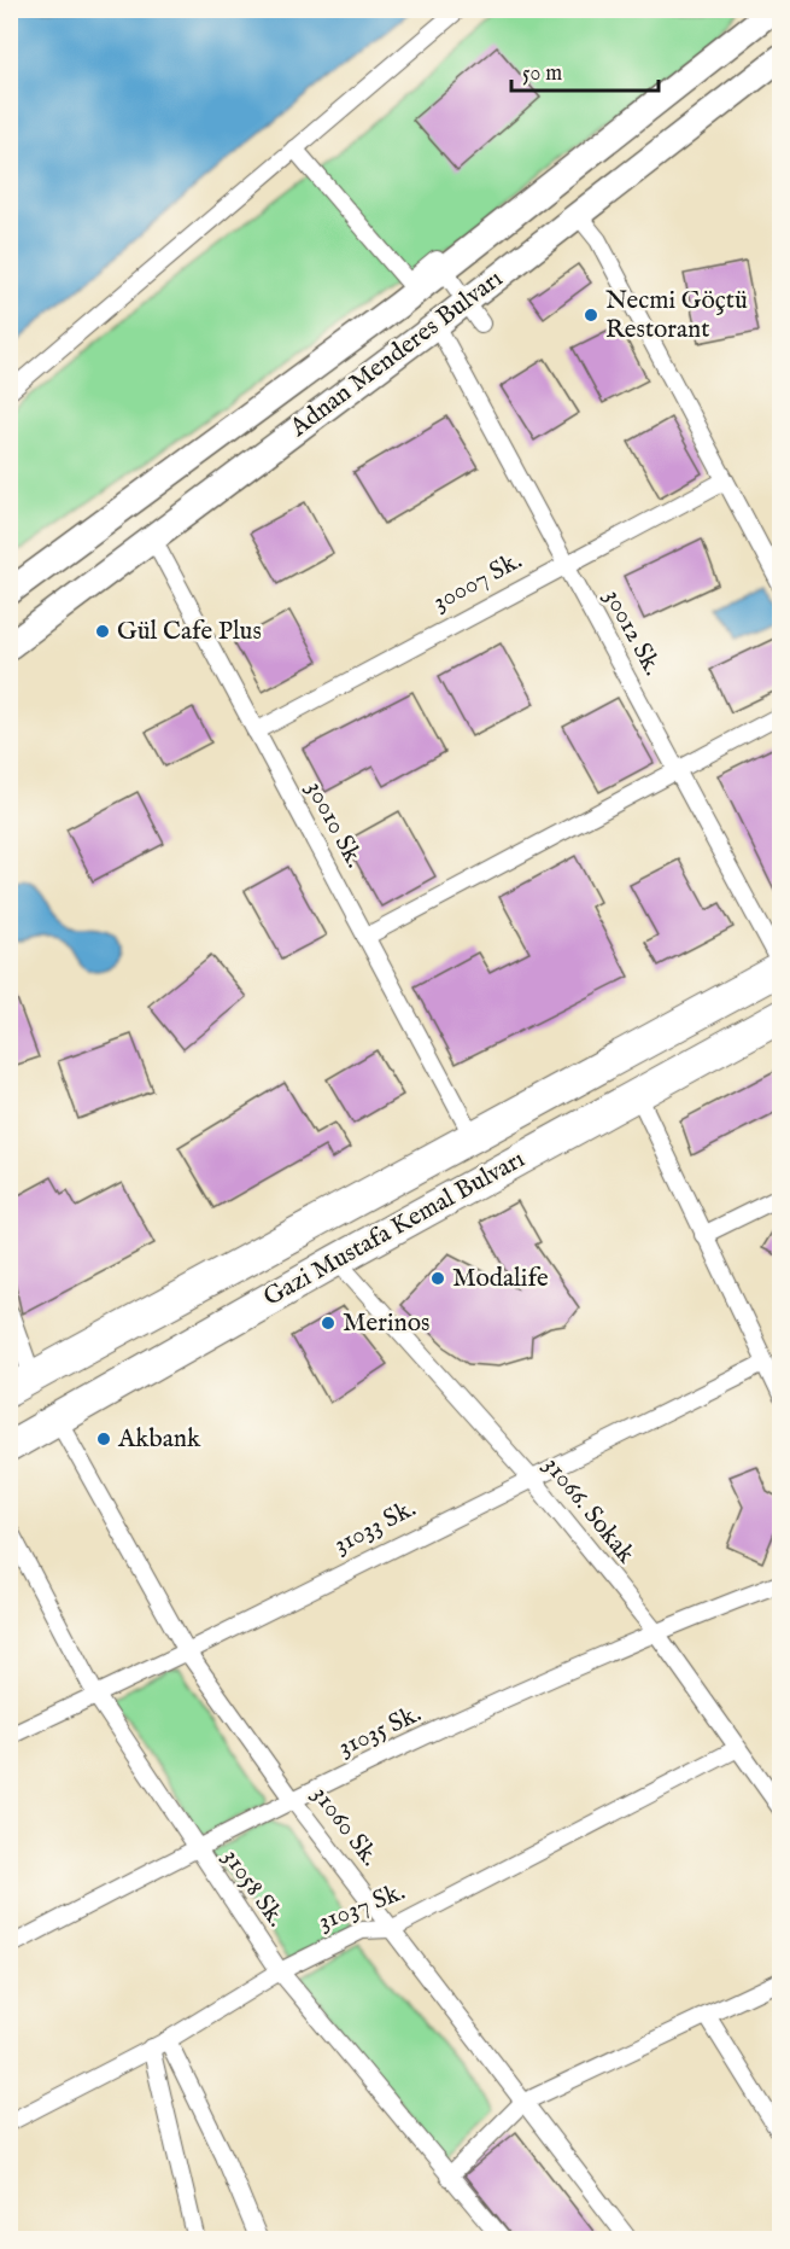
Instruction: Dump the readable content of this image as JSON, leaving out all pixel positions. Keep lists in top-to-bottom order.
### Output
{
  "streets": {
    "highway": ["Gazi Mustafa Kemal Bulvarı"],
    "main road": ["Adnan Menderes Bulvarı"],
    "street": [
      "30007 Sk.",
      "30012 Sk.",
      "30010 Sk.",
      "31066. Sokak",
      "31033 Sk.",
      "31035 Sk.",
      "31060 Sk.",
      "31058 Sk.",
      "31037 Sk."
    ]
  },
  "crossings": [
    ["Adnan Menderes Bulvarı", "30012 Sk."],
    ["Adnan Menderes Bulvarı", "30010 Sk."],
    ["30007 Sk.", "30012 Sk."],
    ["30007 Sk.", "30010 Sk."],
    ["30012 Sk.", "Gazi Mustafa Kemal Bulvarı"],
    ["30010 Sk.", "Gazi Mustafa Kemal Bulvarı"],
    ["Gazi Mustafa Kemal Bulvarı", "31066. Sokak"],
    ["Gazi Mustafa Kemal Bulvarı", "31060 Sk."],
    ["31066. Sokak", "31033 Sk."],
    ["31066. Sokak", "31035 Sk."],
    ["31066. Sokak", "31037 Sk."],
    ["31033 Sk.", "31060 Sk."],
    ["31033 Sk.", "31058 Sk."],
    ["31035 Sk.", "31060 Sk."],
    ["31035 Sk.", "31058 Sk."],
    ["31060 Sk.", "31037 Sk."],
    ["31058 Sk.", "31037 Sk."]
  ],
  "places": [
    "Necmi Göçtü Restorant",
    "Gül Cafe Plus",
    "Modalife",
    "Merinos",
    "Akbank"
  ],
  "scale_bar": "50 m"
}
